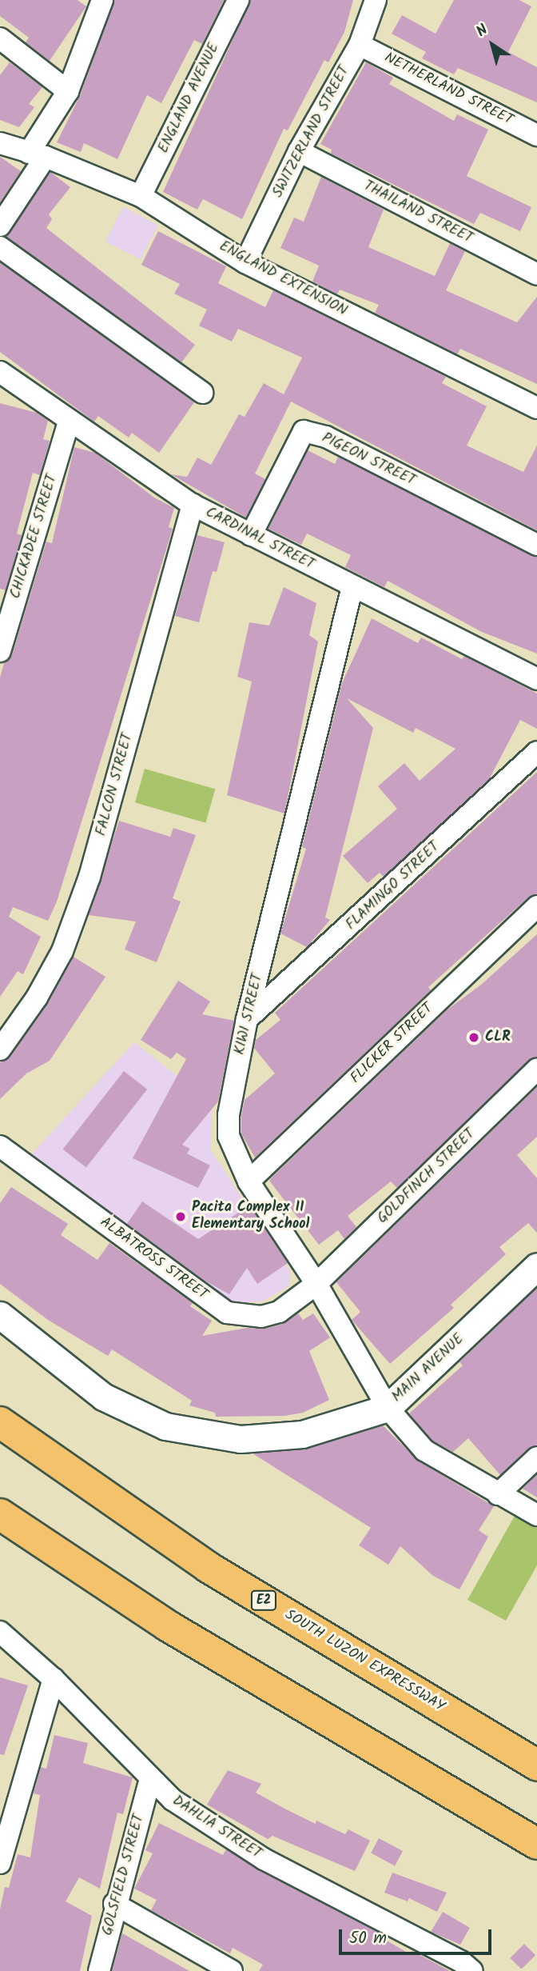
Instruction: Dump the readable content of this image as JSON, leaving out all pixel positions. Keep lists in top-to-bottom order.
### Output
{
  "streets": {
    "highway": ["E2", "SOUTH LUZON EXPRESSWAY"],
    "street": [
      "NETHERLAND STREET",
      "ENGLAND AVENUE",
      "SWITZERLAND STREET",
      "THAILAND STREET",
      "ENGLAND EXTENSION",
      "PIGEON STREET",
      "CHICKADEE STREET",
      "CARDINAL STREET",
      "FALCON STREET",
      "FLAMINGO STREET",
      "KIWI STREET",
      "FLICKER STREET",
      "GOLDFINCH STREET",
      "ALBATROSS STREET",
      "MAIN AVENUE",
      "DAHLIA STREET",
      "GOLSFIELD STREET"
    ]
  },
  "crossings": [
    ["NETHERLAND STREET", "SWITZERLAND STREET"],
    ["ENGLAND AVENUE", "ENGLAND EXTENSION"],
    ["SWITZERLAND STREET", "THAILAND STREET"],
    ["SWITZERLAND STREET", "ENGLAND EXTENSION"],
    ["PIGEON STREET", "CARDINAL STREET"],
    ["CHICKADEE STREET", "CARDINAL STREET"],
    ["CARDINAL STREET", "FALCON STREET"],
    ["CARDINAL STREET", "KIWI STREET"],
    ["FLAMINGO STREET", "KIWI STREET"],
    ["KIWI STREET", "FLICKER STREET"],
    ["KIWI STREET", "GOLDFINCH STREET"],
    ["KIWI STREET", "ALBATROSS STREET"],
    ["KIWI STREET", "MAIN AVENUE"],
    ["GOLDFINCH STREET", "ALBATROSS STREET"],
    ["DAHLIA STREET", "GOLSFIELD STREET"]
  ],
  "places": ["CLR", "Pacita Complex II Elementary School"],
  "scale_bar": "50 m",
  "north": "top left"
}
